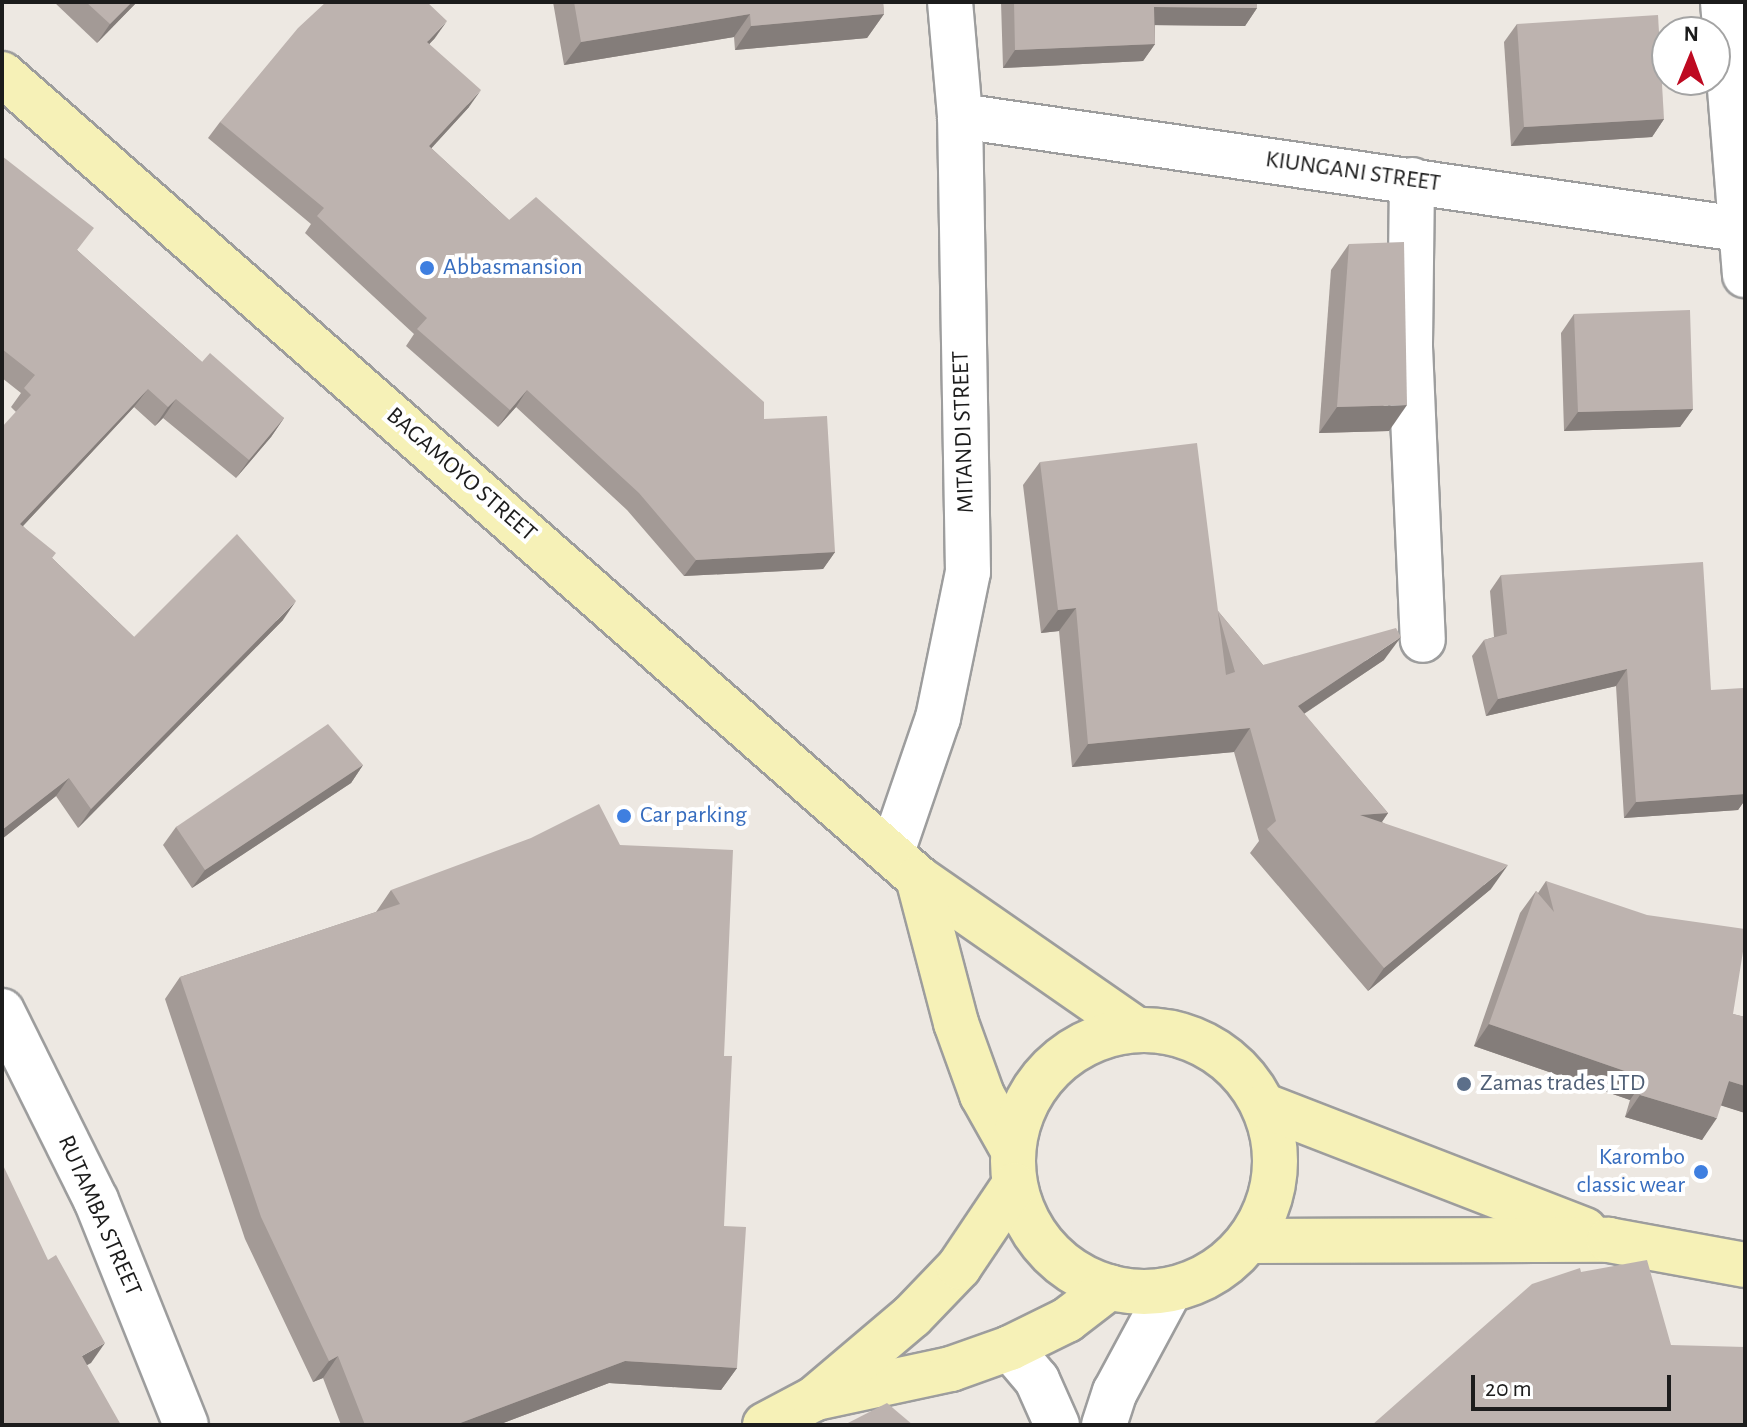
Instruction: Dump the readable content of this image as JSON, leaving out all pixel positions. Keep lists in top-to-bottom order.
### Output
{
  "streets": {
    "main road": ["BAGAMOYO STREET"],
    "street": ["KIUNGANI STREET", "MITANDI STREET", "RUTAMBA STREET"]
  },
  "crossings": [
    ["KIUNGANI STREET", "MITANDI STREET"],
    ["MITANDI STREET", "BAGAMOYO STREET"]
  ],
  "places": [
    "Abbasmansion",
    "Car parking",
    "Zamas trades LTD",
    "Karombo classic wear"
  ],
  "scale_bar": "20 m",
  "north": "top"
}
